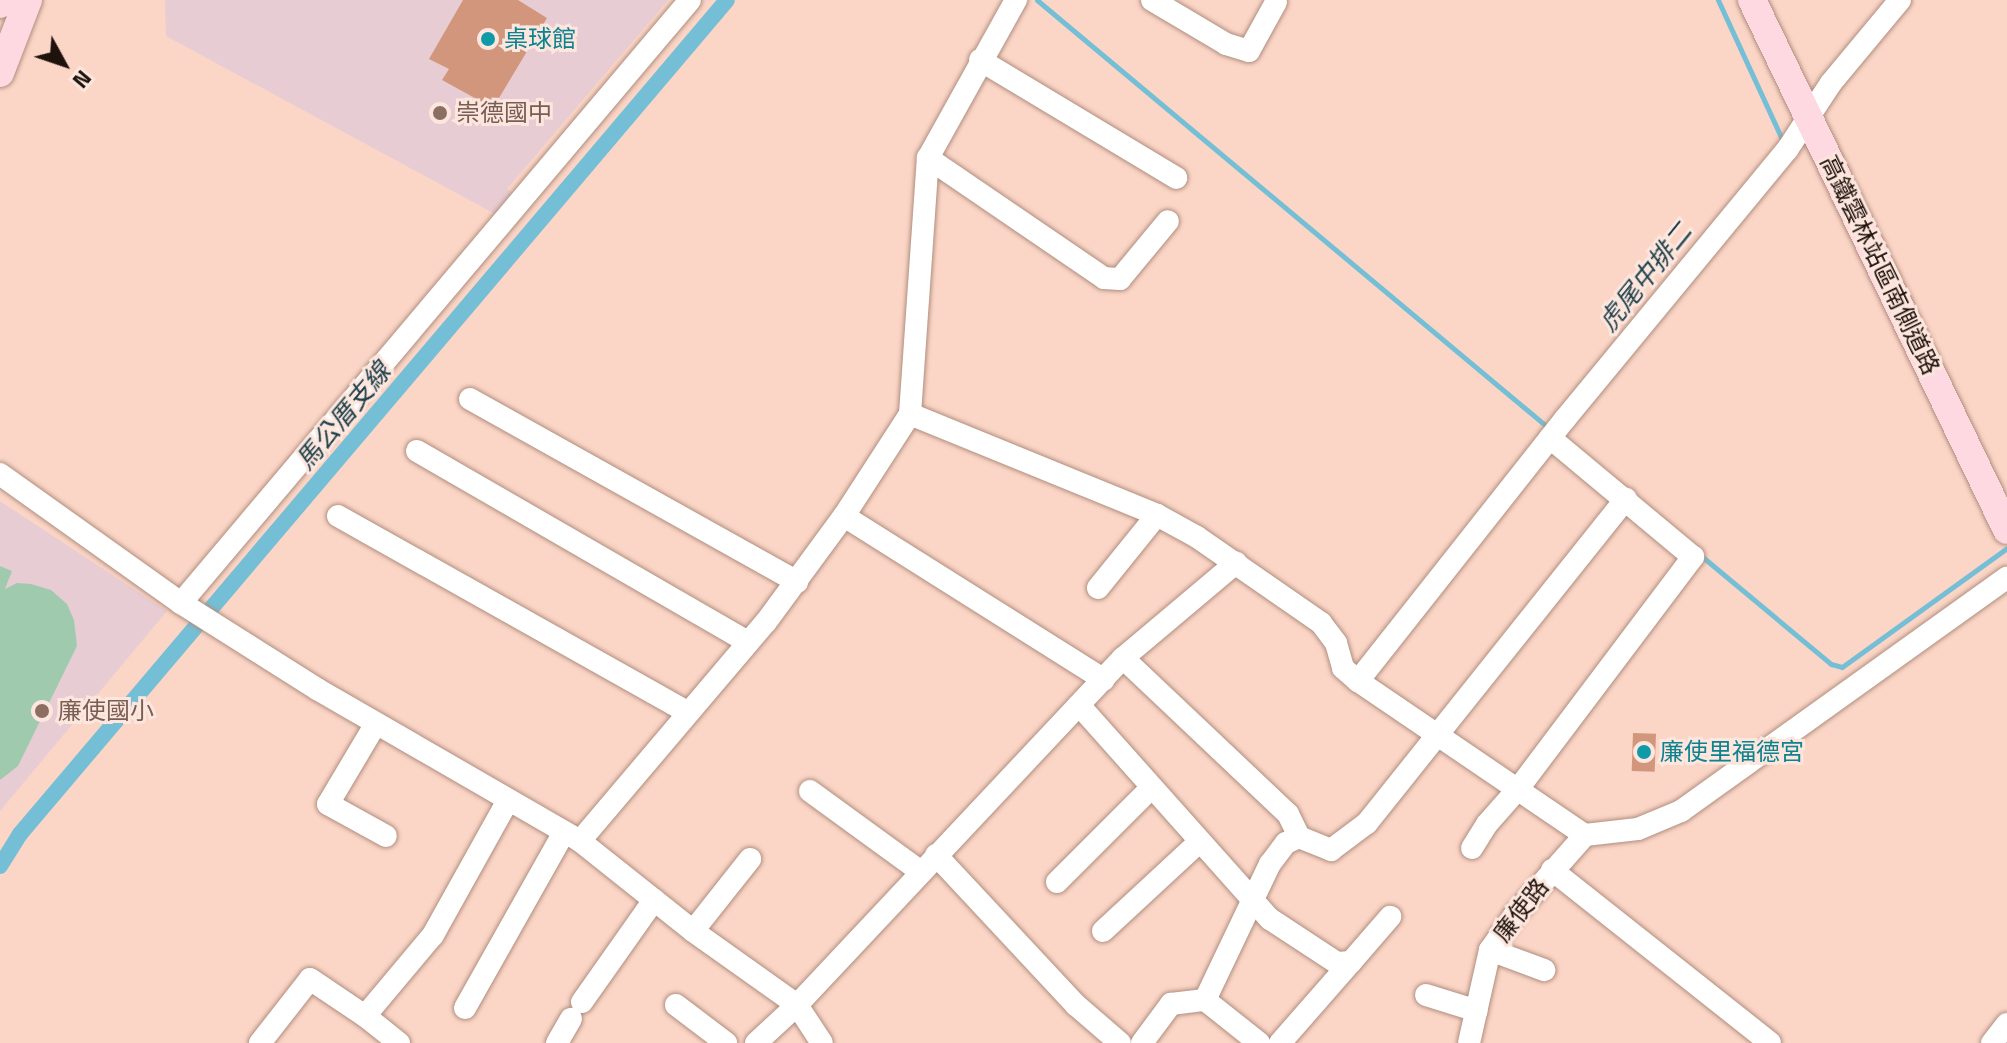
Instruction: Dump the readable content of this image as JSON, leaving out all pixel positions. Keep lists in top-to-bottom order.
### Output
{
  "streets": {
    "main road": ["高鐵雲林站區南側道路"],
    "street": ["廉使路"]
  },
  "water": ["虎尾中排二", "馬公厝支線"],
  "places": [
    "桌球館",
    "崇德國中",
    "廉使國小",
    "廉使里福德宮"
  ],
  "north": "bottom right"
}
